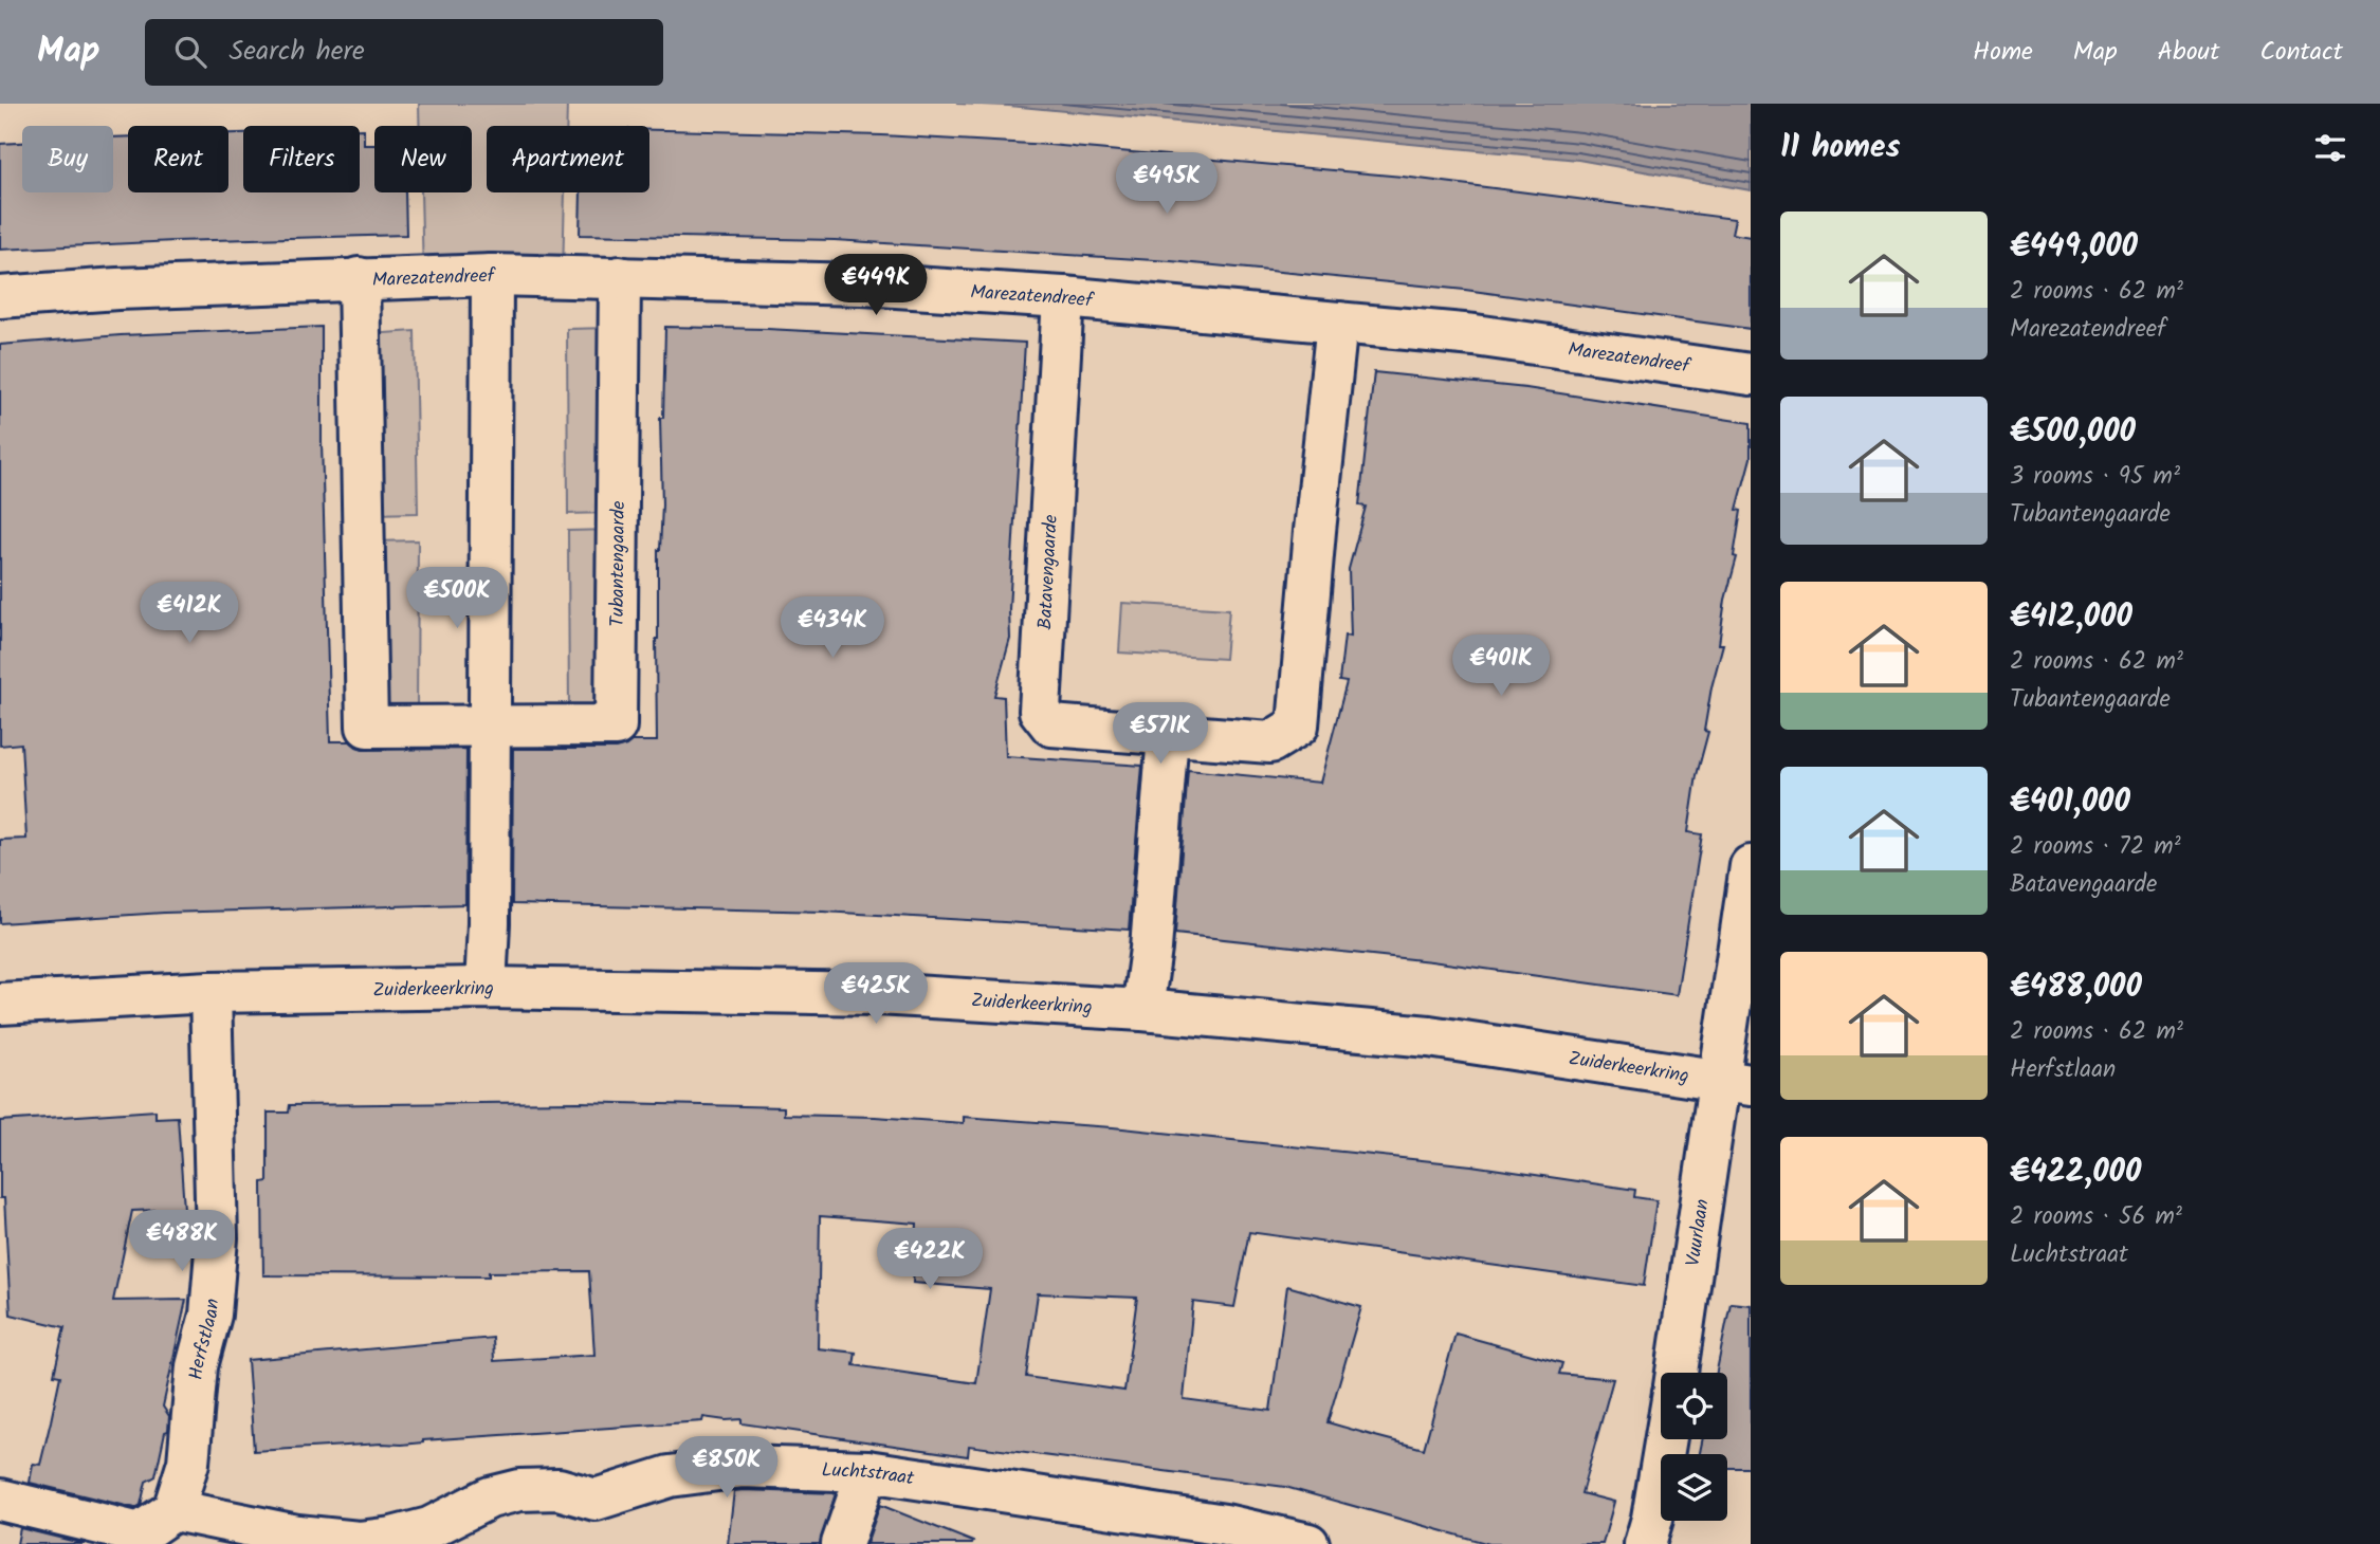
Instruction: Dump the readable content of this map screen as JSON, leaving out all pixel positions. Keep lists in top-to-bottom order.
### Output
{
  "streets": {
    "street": [
      "Marezatendreef",
      "Tubantengaarde",
      "Batavengaarde",
      "Zuiderkeerkring",
      "Vuurlaan",
      "Herfstlaan",
      "Luchtstraat"
    ]
  },
  "crossings": [
    ["Marezatendreef", "Tubantengaarde"],
    ["Marezatendreef", "Batavengaarde"],
    ["Zuiderkeerkring", "Vuurlaan"],
    ["Zuiderkeerkring", "Herfstlaan"],
    ["Herfstlaan", "Luchtstraat"]
  ],
  "page": {
    "header": "Map",
    "search": "Search here",
    "nav": [
      "Home",
      "Map",
      "About",
      "Contact"
    ],
    "heading": "11 homes",
    "chip": [
      "Buy",
      "Rent",
      "Filters",
      "New",
      "Apartment"
    ],
    "price": [
      "€495K",
      "€449K",
      "€500K",
      "€412K",
      "€434K",
      "€401K",
      "€571K",
      "€425K",
      "€488K",
      "€422K",
      "€850K"
    ],
    "list": [
      {
        "name": "€449,000",
        "note": "2 rooms · 62 m² · Marezatendreef"
      },
      {
        "name": "€500,000",
        "note": "3 rooms · 95 m² · Tubantengaarde"
      },
      {
        "name": "€412,000",
        "note": "2 rooms · 62 m² · Tubantengaarde"
      },
      {
        "name": "€401,000",
        "note": "2 rooms · 72 m² · Batavengaarde"
      },
      {
        "name": "€488,000",
        "note": "2 rooms · 62 m² · Herfstlaan"
      },
      {
        "name": "€422,000",
        "note": "2 rooms · 56 m² · Luchtstraat"
      }
    ]
  }
}
